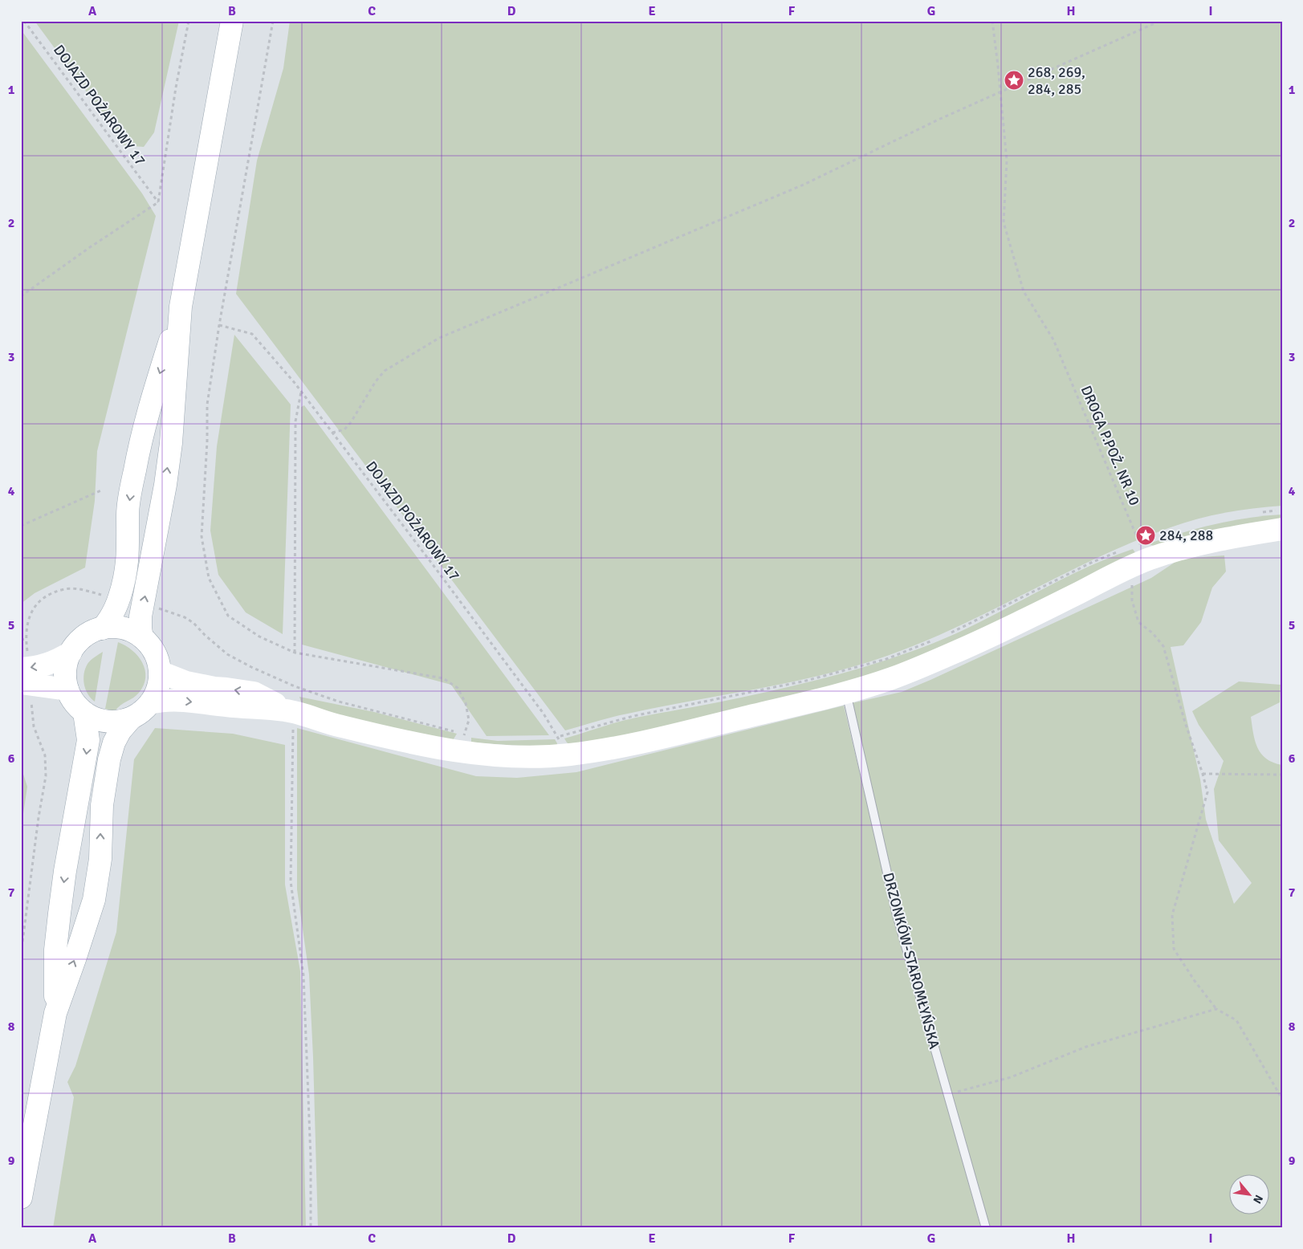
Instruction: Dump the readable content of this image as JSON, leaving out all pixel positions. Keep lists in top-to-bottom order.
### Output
{
  "streets": {
    "lane": ["DRZONKÓW-STAROMŁYŃSKA"],
    "path": ["DOJAZD POŻAROWY 17", "DROGA P.POŻ. NR 10"]
  },
  "places": {
    "place": ["268, 269, 284, 285", "284, 288"]
  },
  "north": "bottom right",
  "grid": {
    "columns": [
      "A",
      "B",
      "C",
      "D",
      "E",
      "F",
      "G",
      "H",
      "I"
    ],
    "rows": [
      "1",
      "2",
      "3",
      "4",
      "5",
      "6",
      "7",
      "8",
      "9"
    ]
  }
}
